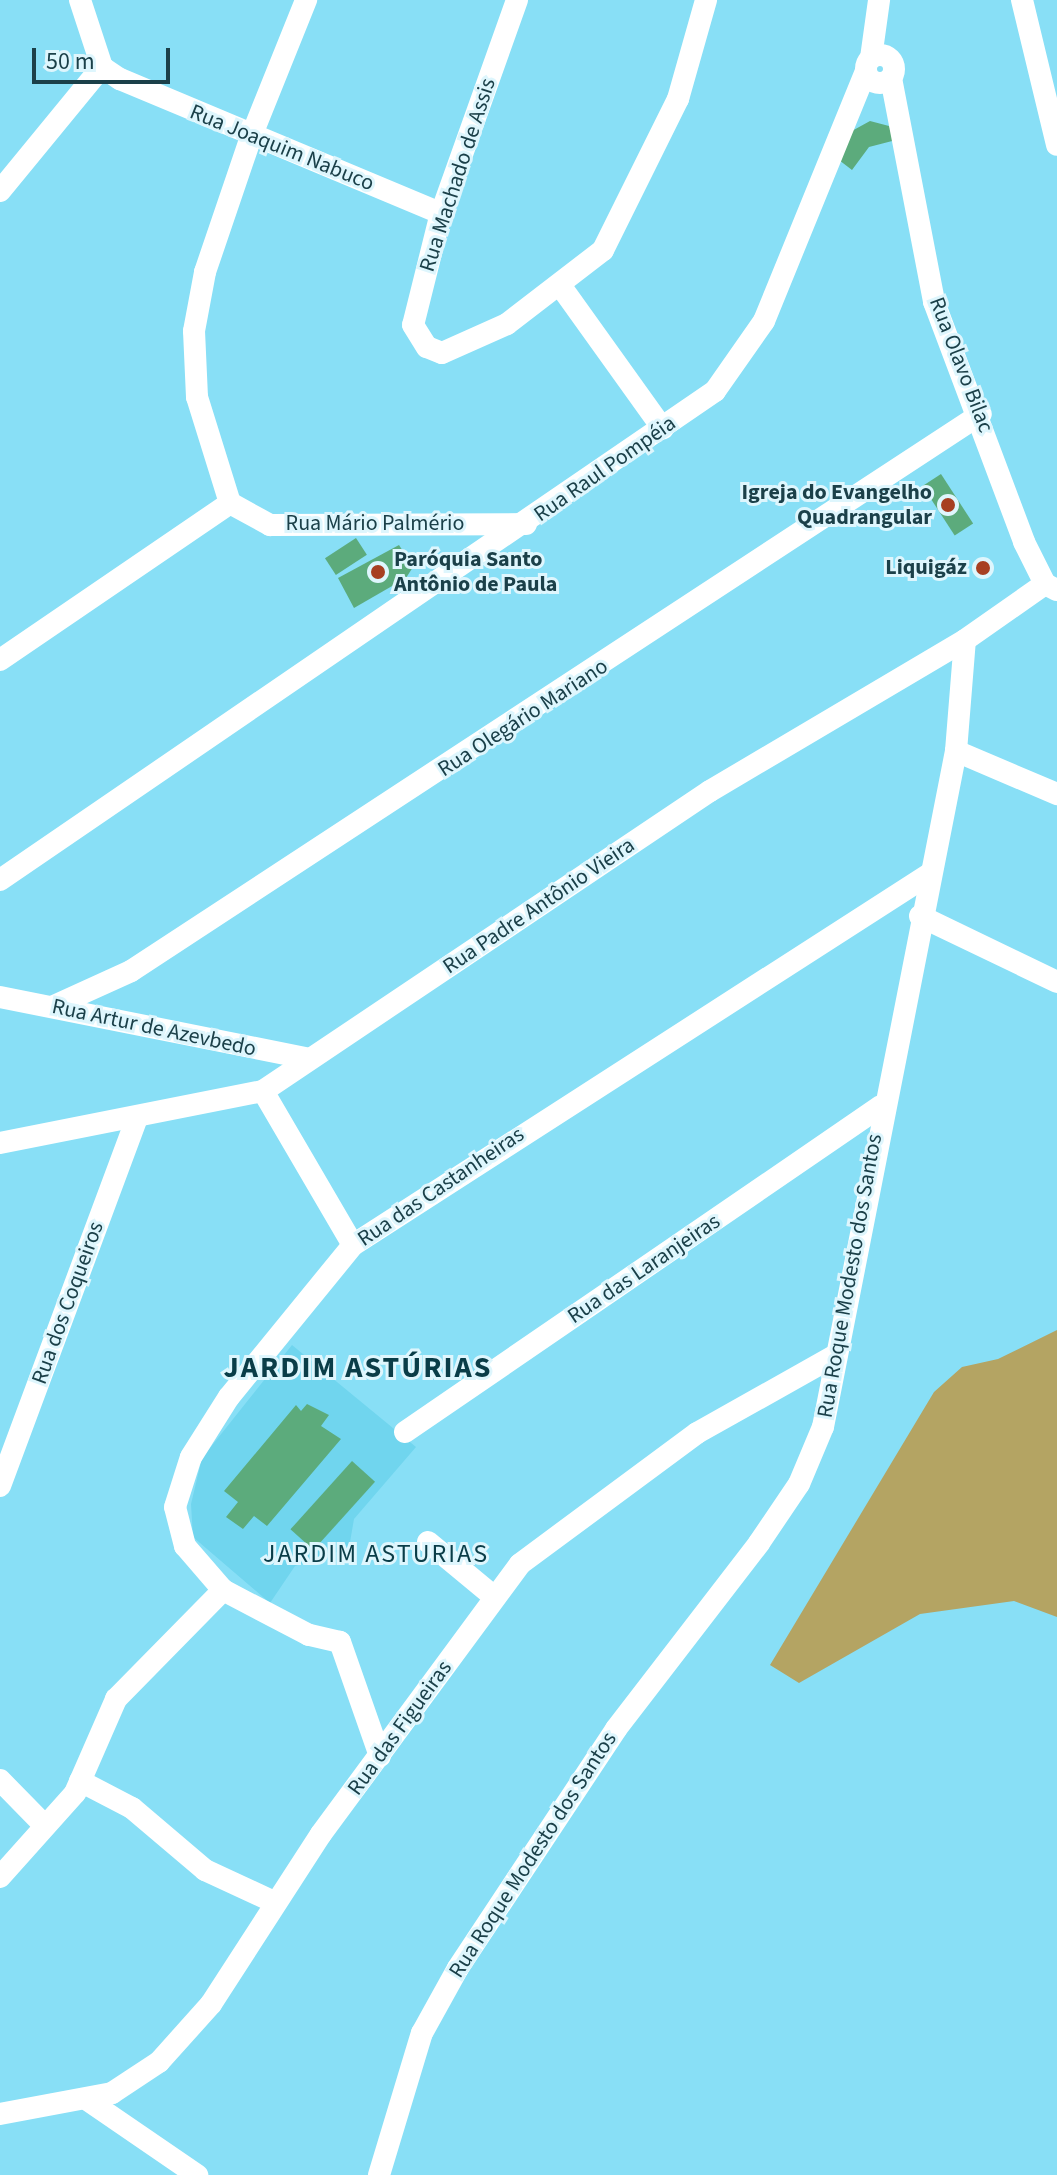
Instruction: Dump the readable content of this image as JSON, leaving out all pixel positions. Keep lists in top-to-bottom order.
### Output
{
  "streets": {
    "street": [
      "Rua Joaquim Nabuco",
      "Rua Machado de Assis",
      "Rua Olavo Bilac",
      "Rua Raul Pompéia",
      "Rua Mário Palmério",
      "Rua Olegário Mariano",
      "Rua Padre Antônio Vieira",
      "Rua Artur de Azevbedo",
      "Rua das Castanheiras",
      "Rua das Laranjeiras",
      "Rua Roque Modesto dos Santos",
      "Rua dos Coqueiros",
      "Rua das Figueiras"
    ]
  },
  "crossings": [
    ["Rua Joaquim Nabuco", "Rua Machado de Assis"],
    ["Rua Olavo Bilac", "Rua Raul Pompéia"],
    ["Rua Olavo Bilac", "Rua Olegário Mariano"],
    ["Rua Olavo Bilac", "Rua Padre Antônio Vieira"],
    ["Rua Raul Pompéia", "Rua Mário Palmério"],
    ["Rua Olegário Mariano", "Rua Artur de Azevbedo"],
    ["Rua Padre Antônio Vieira", "Rua Artur de Azevbedo"],
    ["Rua Padre Antônio Vieira", "Rua Roque Modesto dos Santos"],
    ["Rua Padre Antônio Vieira", "Rua dos Coqueiros"],
    ["Rua das Castanheiras", "Rua Roque Modesto dos Santos"],
    ["Rua das Castanheiras", "Rua das Figueiras"],
    ["Rua das Laranjeiras", "Rua Roque Modesto dos Santos"],
    ["Rua Roque Modesto dos Santos", "Rua das Figueiras"]
  ],
  "districts": ["JARDIM ASTÚRIAS", "JARDIM ASTURIAS"],
  "places": ["Igreja do Evangelho Quadrangular", "Liquigáz", "Paróquia Santo Antônio de Paula"],
  "scale_bar": "50 m"
}
